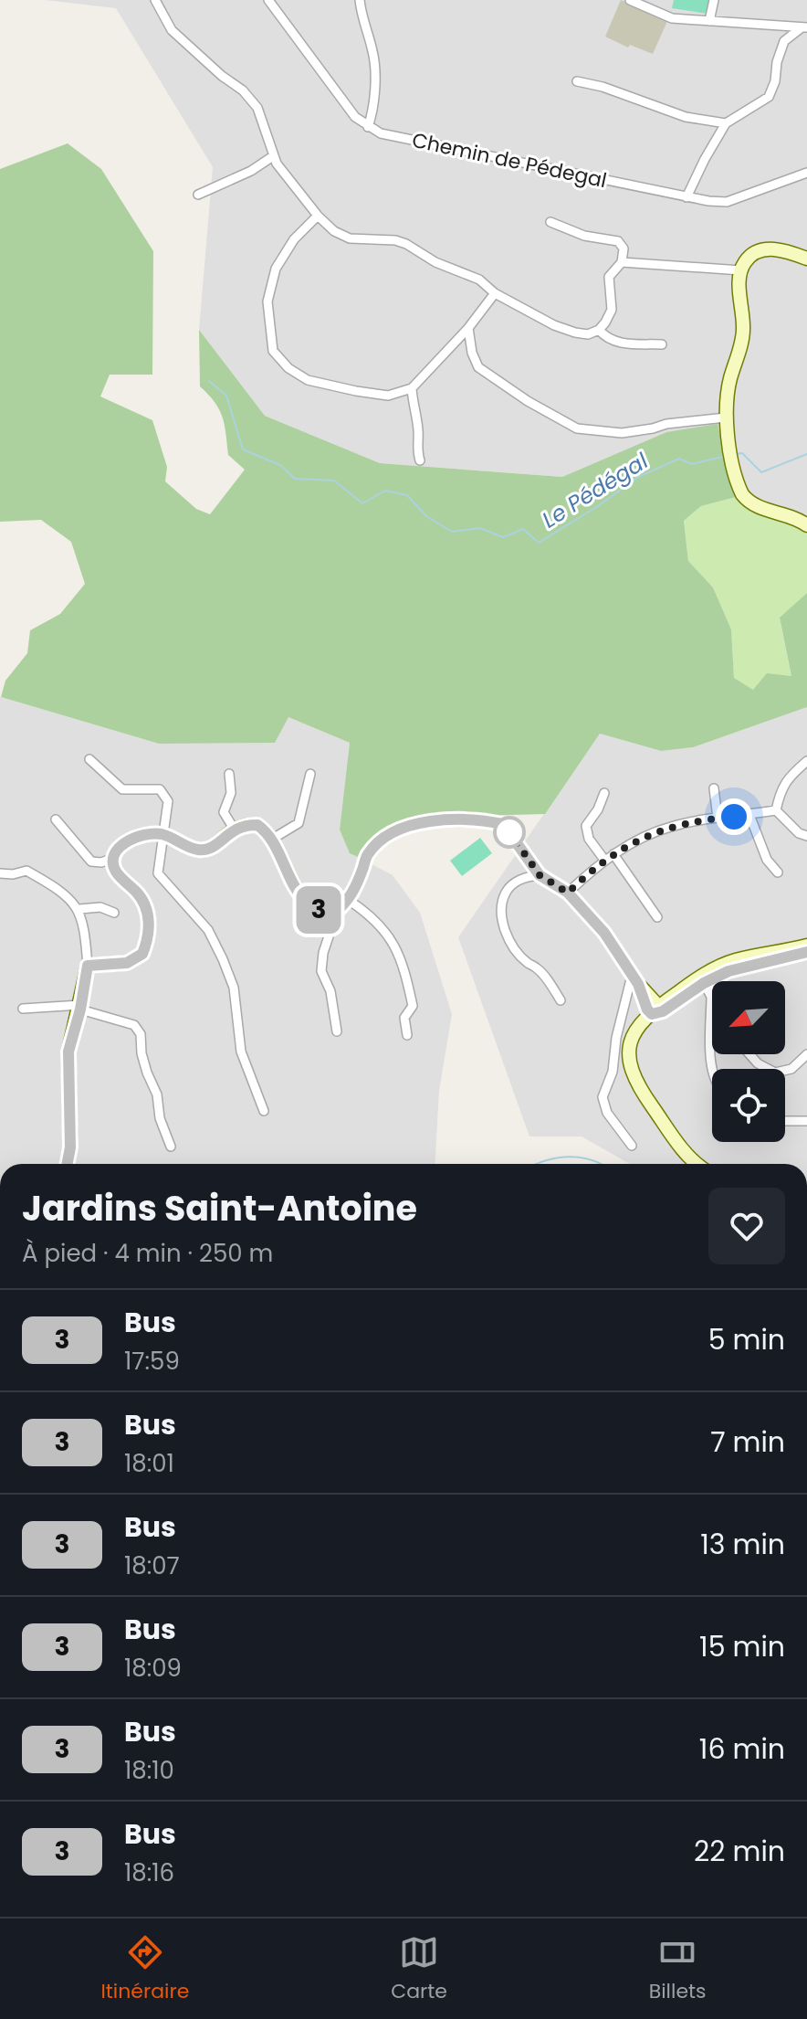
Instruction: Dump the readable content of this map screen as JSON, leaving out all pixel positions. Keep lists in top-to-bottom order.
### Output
{
  "streets": {
    "street": ["Chemin de Pédegal"]
  },
  "water": ["Le Pédégal"],
  "lines": ["bus line 3"],
  "north": "bottom left",
  "page": {
    "on_map": "3",
    "heading": ["Jardins Saint-Antoine", "À pied · 4 min · 250 m"],
    "list": [
      {
        "mark": "3",
        "name": "Bus",
        "note": "17:59",
        "value": "5 min"
      },
      {
        "mark": "3",
        "name": "Bus",
        "note": "18:01",
        "value": "7 min"
      },
      {
        "mark": "3",
        "name": "Bus",
        "note": "18:07",
        "value": "13 min"
      },
      {
        "mark": "3",
        "name": "Bus",
        "note": "18:09",
        "value": "15 min"
      },
      {
        "mark": "3",
        "name": "Bus",
        "note": "18:10",
        "value": "16 min"
      },
      {
        "mark": "3",
        "name": "Bus",
        "note": "18:16",
        "value": "22 min"
      }
    ],
    "tabs": ["Itinéraire", "Carte", "Billets"]
  }
}
